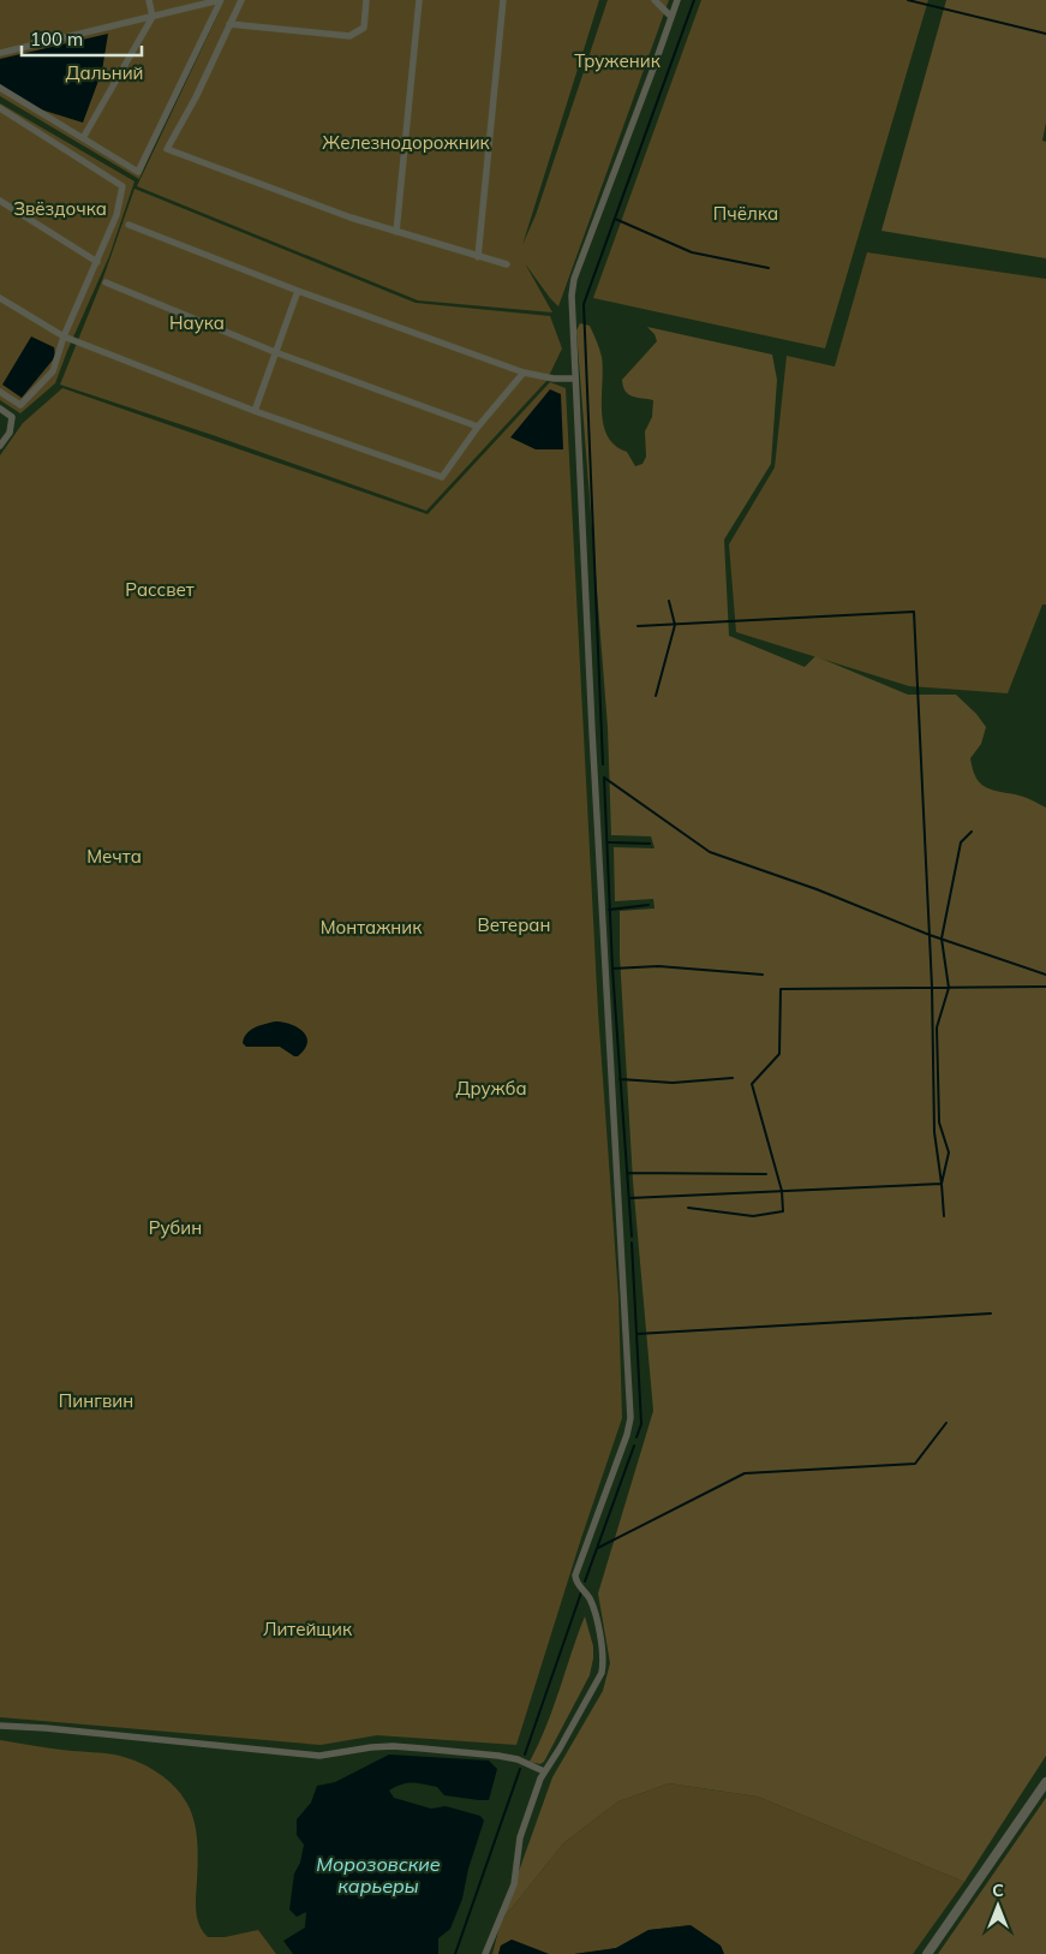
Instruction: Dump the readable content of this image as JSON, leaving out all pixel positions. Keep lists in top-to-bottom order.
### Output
{
  "water": ["Морозовские карьеры"],
  "parks": [
    "Труженик",
    "Дальний",
    "Железнодорожник",
    "Звёздочка",
    "Пчёлка",
    "Наука",
    "Рассвет",
    "Мечта",
    "Ветеран",
    "Монтажник",
    "Дружба",
    "Рубин",
    "Пингвин",
    "Литейщик"
  ],
  "scale_bar": "100 m",
  "north": "top"
}
